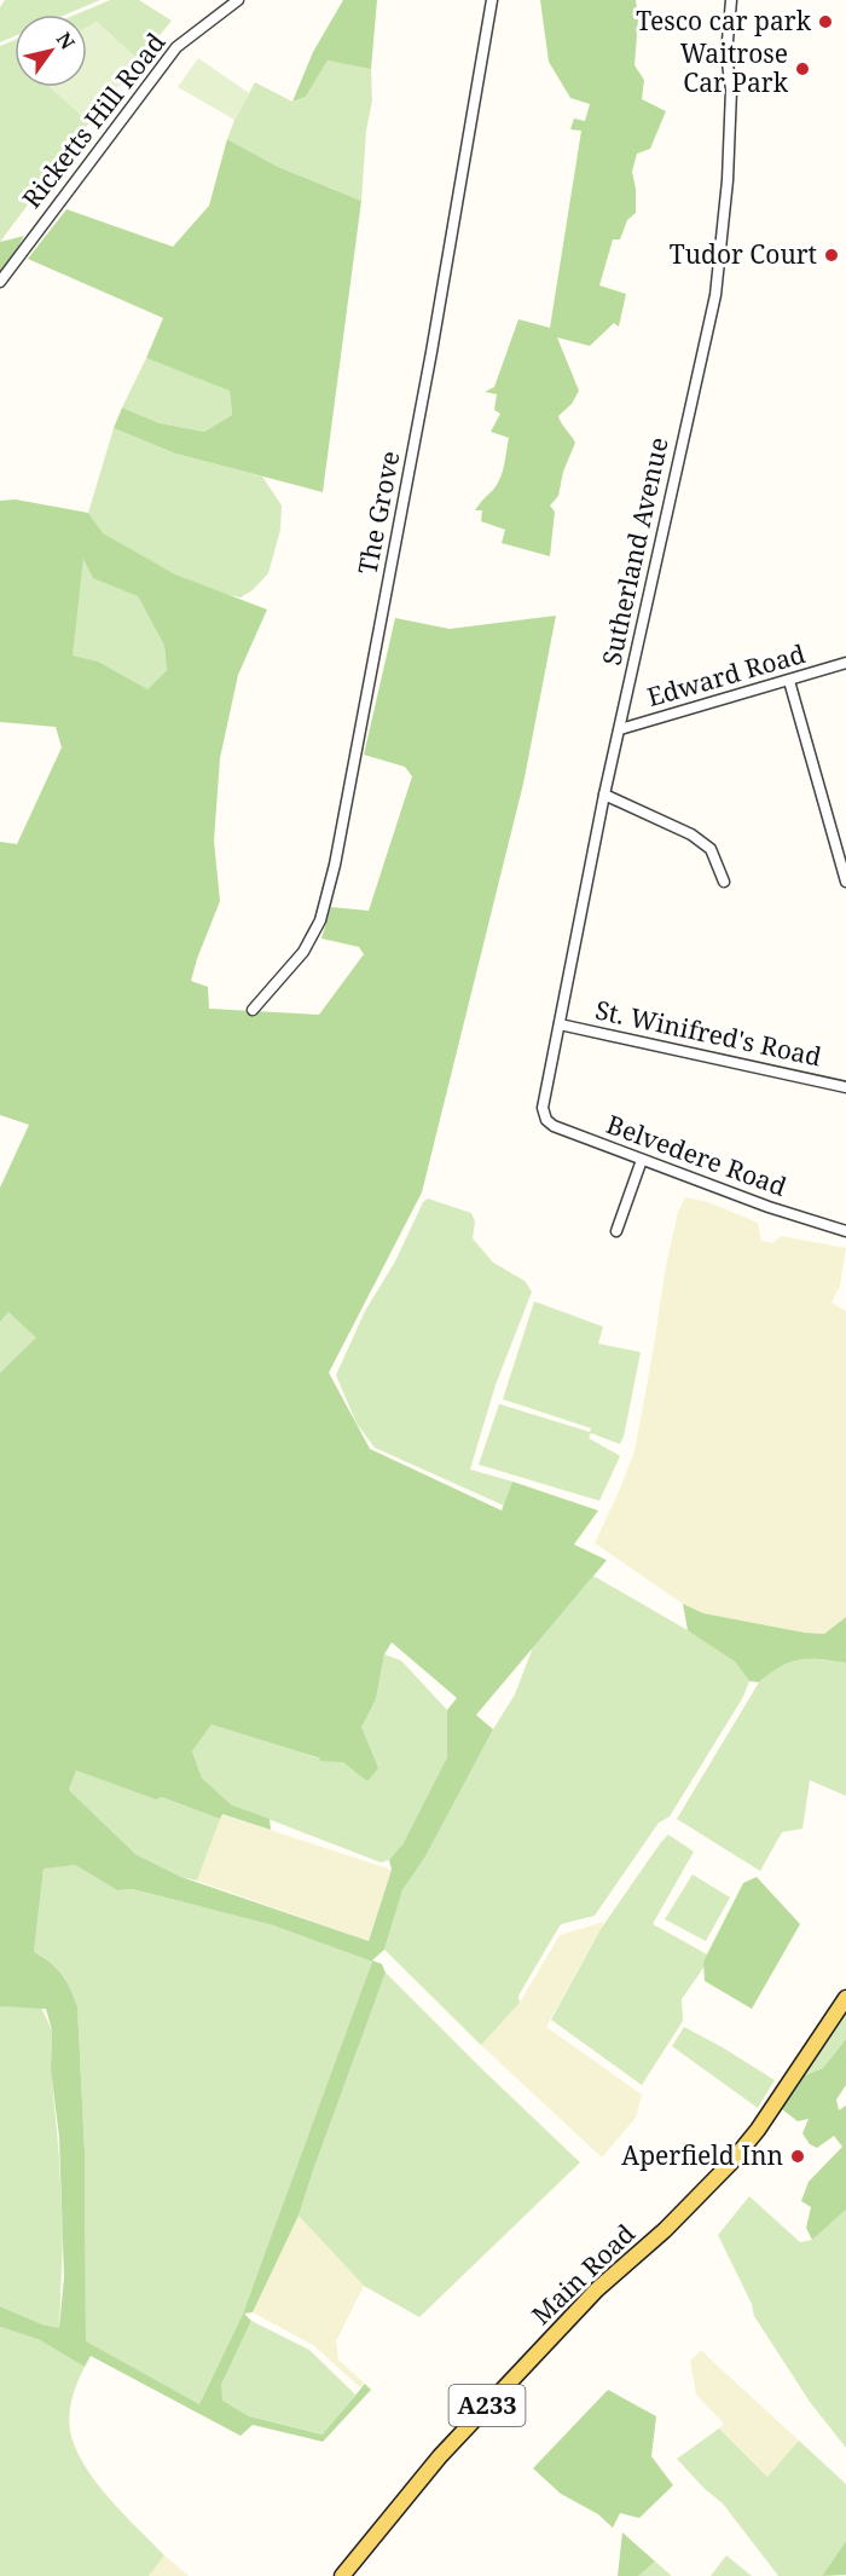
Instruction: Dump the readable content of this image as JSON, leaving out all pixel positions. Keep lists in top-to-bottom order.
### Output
{
  "streets": {
    "main road": ["Main Road", "A233"],
    "street": [
      "Ricketts Hill Road",
      "The Grove",
      "Sutherland Avenue",
      "Edward Road",
      "St. Winifred's Road",
      "Belvedere Road"
    ]
  },
  "crossings": [
    ["Sutherland Avenue", "Edward Road"],
    ["Sutherland Avenue", "St. Winifred's Road"],
    ["Sutherland Avenue", "Belvedere Road"]
  ],
  "places": [
    "Tesco car park",
    "Waitrose Car Park",
    "Tudor Court",
    "Aperfield Inn"
  ],
  "north": "top right"
}
